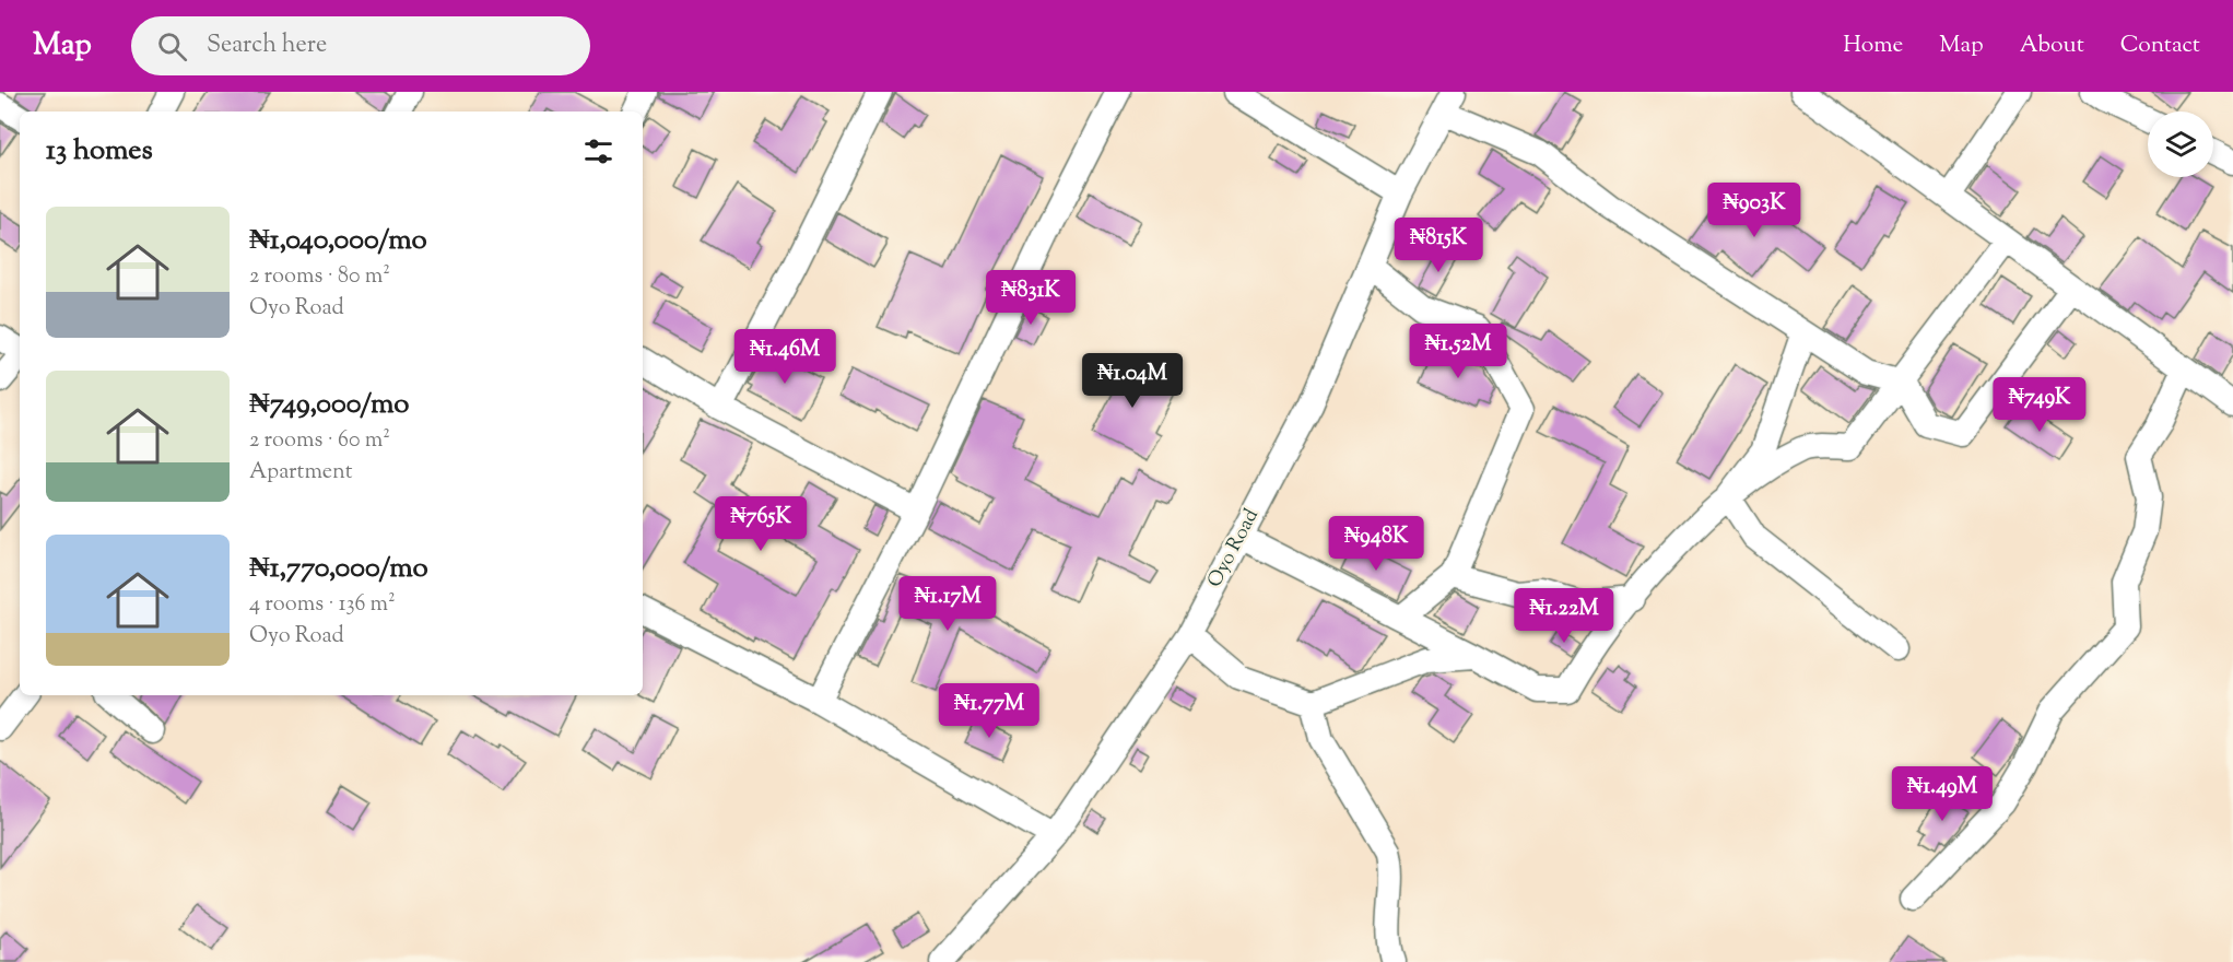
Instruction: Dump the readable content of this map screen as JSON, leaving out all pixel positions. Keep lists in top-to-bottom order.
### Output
{
  "streets": {
    "street": ["Oyo Road"]
  },
  "page": {
    "header": "Map",
    "search": "Search here",
    "nav": [
      "Home",
      "Map",
      "About",
      "Contact"
    ],
    "heading": "13 homes",
    "price": [
      "₦903K",
      "₦815K",
      "₦831K",
      "₦1.52M",
      "₦1.46M",
      "₦1.04M",
      "₦749K",
      "₦765K",
      "₦948K",
      "₦1.17M",
      "₦1.22M",
      "₦1.77M",
      "₦1.49M"
    ],
    "list": [
      {
        "name": "₦1,040,000/mo",
        "note": "2 rooms · 80 m² · Oyo Road"
      },
      {
        "name": "₦749,000/mo",
        "note": "2 rooms · 60 m² · Apartment"
      },
      {
        "name": "₦1,770,000/mo",
        "note": "4 rooms · 136 m² · Oyo Road"
      }
    ]
  }
}
